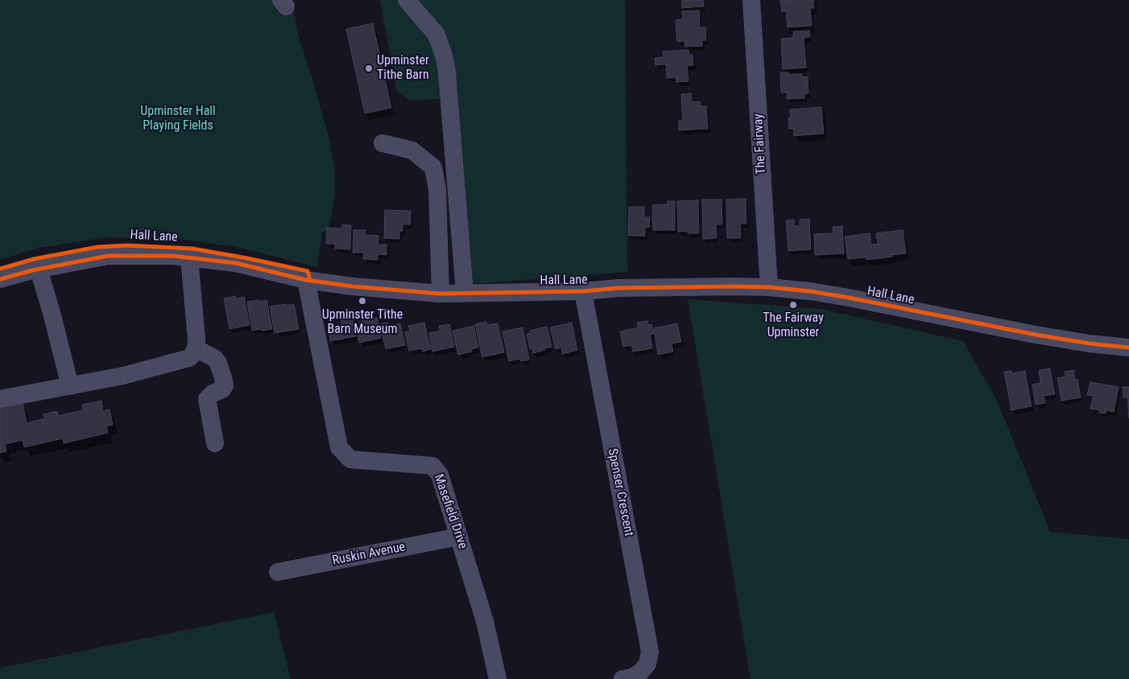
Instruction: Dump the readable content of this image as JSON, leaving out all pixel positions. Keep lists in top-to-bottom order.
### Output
{
  "streets": {
    "street": [
      "The Fairway",
      "Hall Lane",
      "Spenser Crescent",
      "Masefield Drive",
      "Ruskin Avenue"
    ]
  },
  "crossings": [
    ["The Fairway", "Hall Lane"],
    ["Hall Lane", "Spenser Crescent"],
    ["Hall Lane", "Masefield Drive"],
    ["Masefield Drive", "Ruskin Avenue"]
  ],
  "parks": ["Upminster Hall Playing Fields"],
  "places": ["Upminster Tithe Barn", "Upminster Tithe Barn Museum", "The Fairway Upminster"]
}
